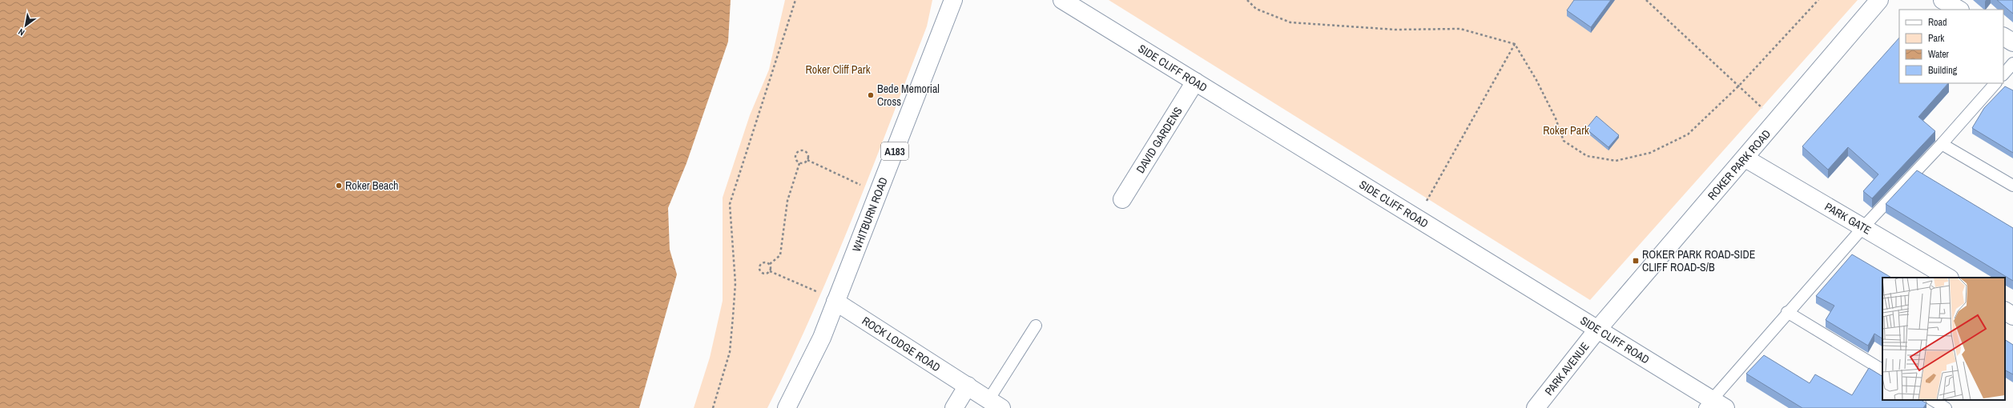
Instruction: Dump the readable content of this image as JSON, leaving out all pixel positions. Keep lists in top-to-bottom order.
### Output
{
  "streets": {
    "street": [
      "SIDE CLIFF ROAD",
      "DAVID GARDENS",
      "A183",
      "ROKER PARK ROAD",
      "WHITBURN ROAD",
      "PARK GATE",
      "ROCK LODGE ROAD",
      "PARK AVENUE"
    ]
  },
  "crossings": [
    ["SIDE CLIFF ROAD", "DAVID GARDENS"],
    ["SIDE CLIFF ROAD", "ROKER PARK ROAD"],
    ["SIDE CLIFF ROAD", "PARK AVENUE"],
    ["ROKER PARK ROAD", "PARK GATE"],
    ["ROKER PARK ROAD", "PARK AVENUE"],
    ["WHITBURN ROAD", "ROCK LODGE ROAD"]
  ],
  "parks": ["Roker Cliff Park", "Roker Park"],
  "places": {
    "other": ["Bede Memorial Cross", "Roker Beach"],
    "transit": ["ROKER PARK ROAD-SIDE CLIFF ROAD-S/B"]
  },
  "legend": [
    "Road",
    "Park",
    "Water",
    "Building"
  ],
  "north": "bottom left"
}
